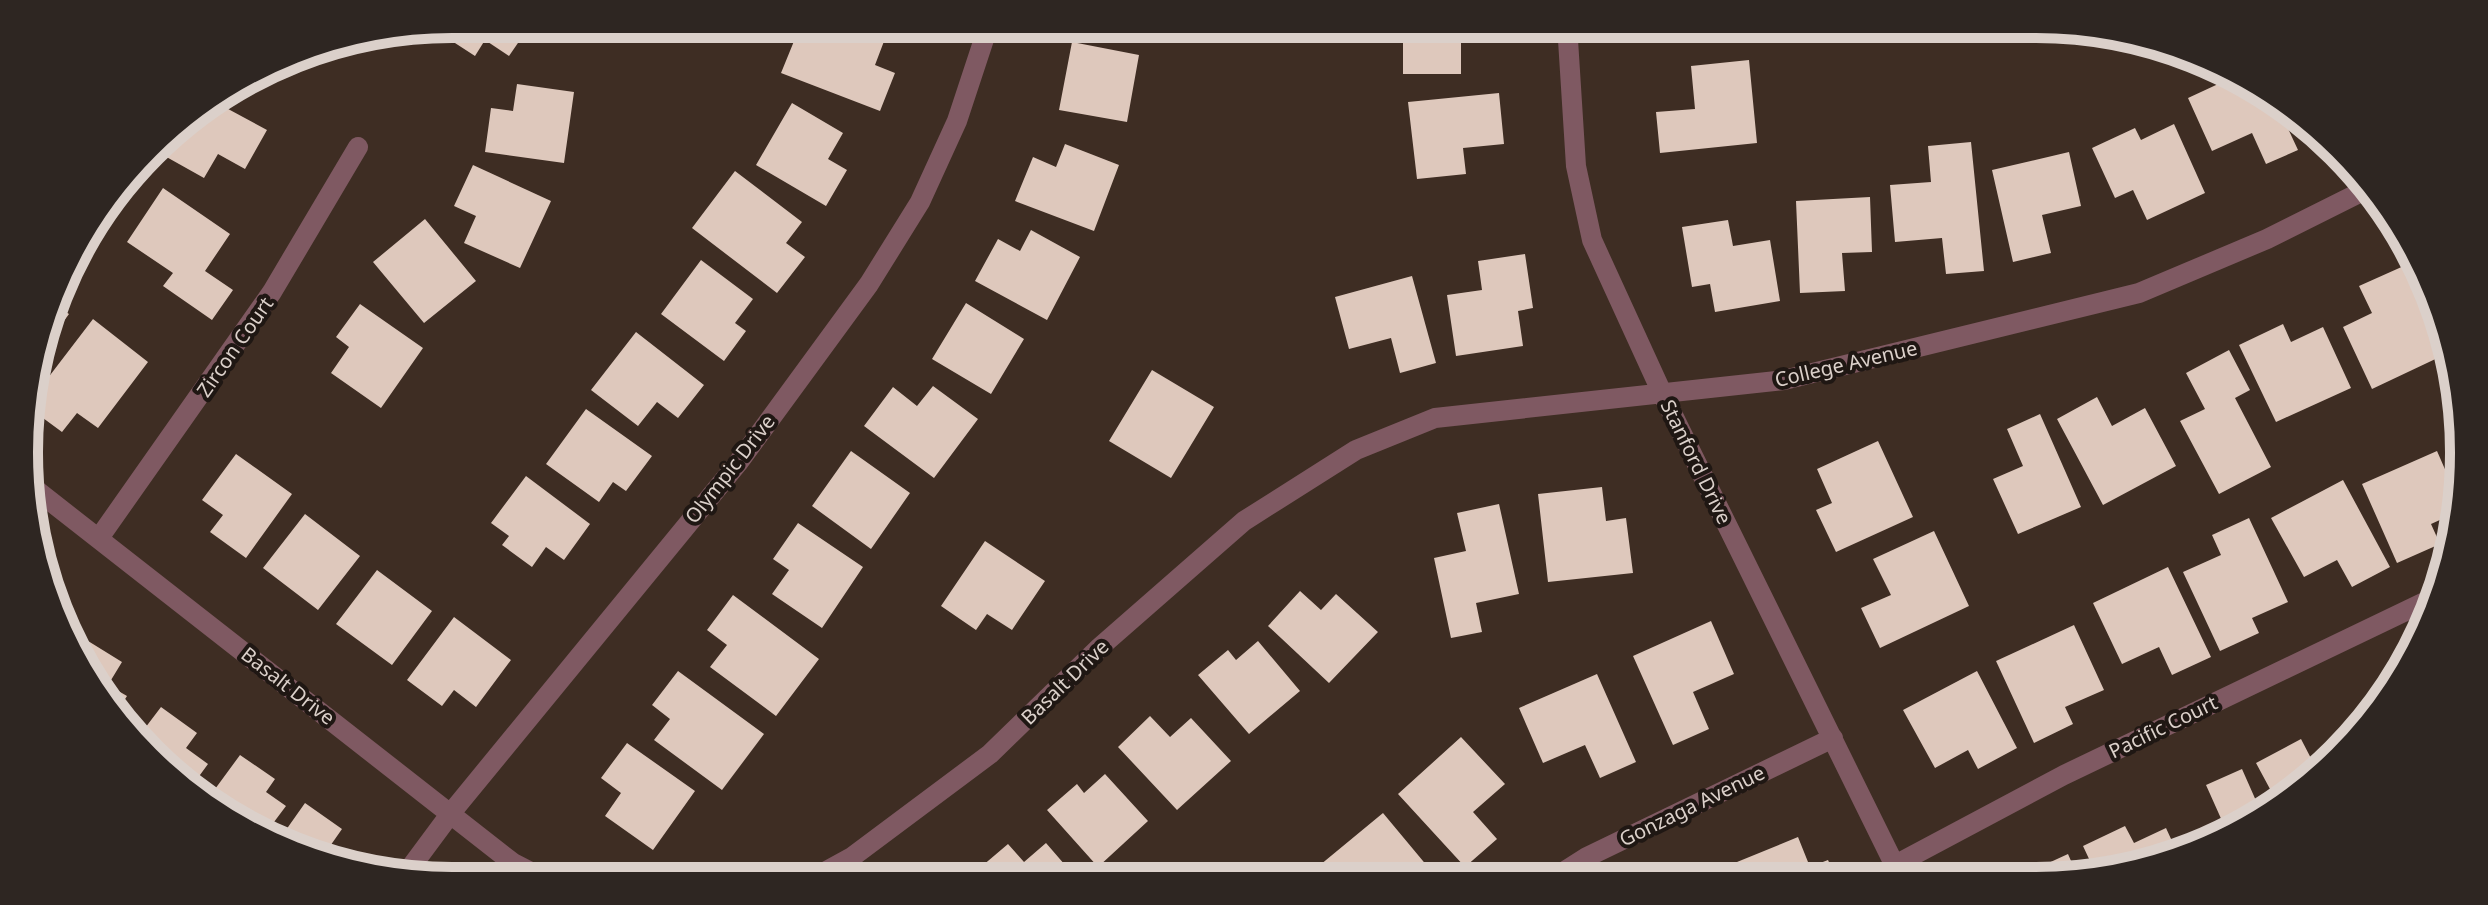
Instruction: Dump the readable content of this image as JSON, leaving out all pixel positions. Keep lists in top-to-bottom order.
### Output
{
  "streets": {
    "street": [
      "Zircon Court",
      "College Avenue",
      "Stanford Drive",
      "Olympic Drive",
      "Basalt Drive",
      "Pacific Court",
      "Gonzaga Avenue"
    ]
  },
  "crossings": [
    ["Zircon Court", "Basalt Drive"],
    ["College Avenue", "Stanford Drive"],
    ["College Avenue", "Basalt Drive"],
    ["Stanford Drive", "Gonzaga Avenue"],
    ["Olympic Drive", "Basalt Drive"]
  ]
}
